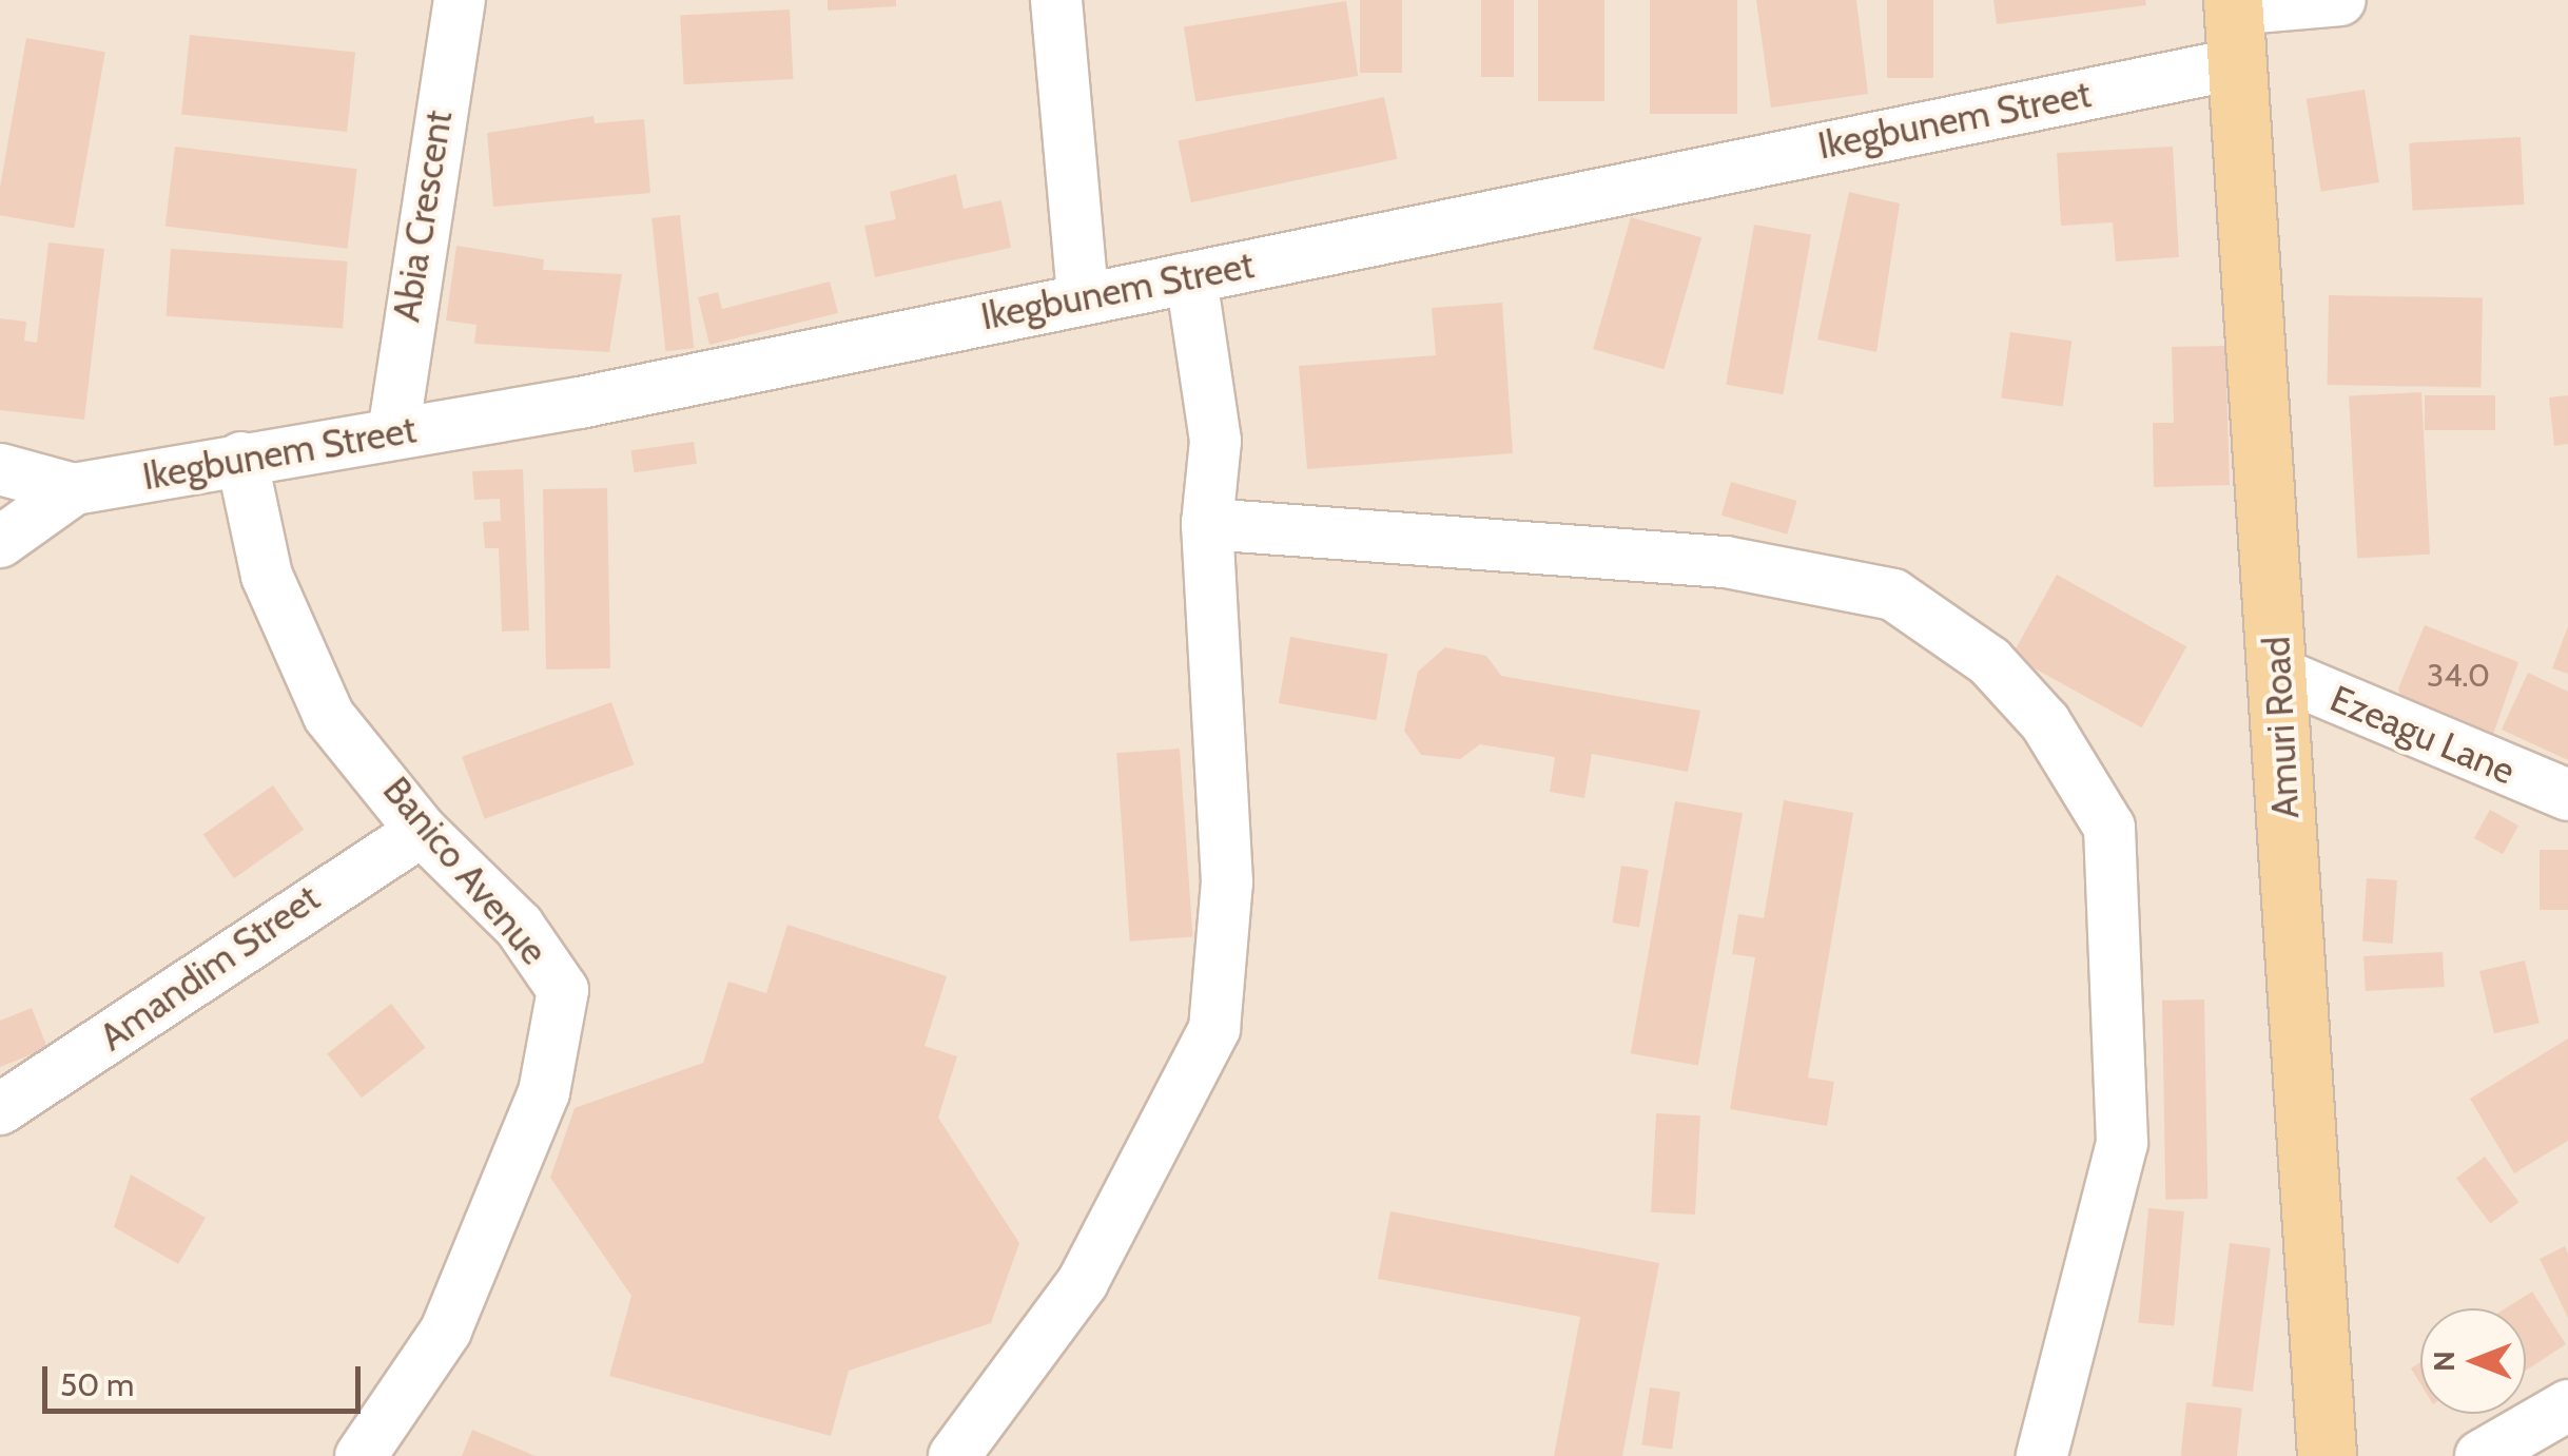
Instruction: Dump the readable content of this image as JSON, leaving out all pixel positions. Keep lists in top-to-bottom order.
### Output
{
  "streets": {
    "main road": ["Amuri Road"],
    "street": [
      "Ikegbunem Street",
      "Abia Crescent",
      "Ezeagu Lane",
      "Banico Avenue",
      "Amandim Street"
    ]
  },
  "crossings": [
    ["Ikegbunem Street", "Abia Crescent"],
    ["Ikegbunem Street", "Amuri Road"],
    ["Ikegbunem Street", "Banico Avenue"],
    ["Amuri Road", "Ezeagu Lane"],
    ["Banico Avenue", "Amandim Street"]
  ],
  "house_numbers": ["34.0"],
  "scale_bar": "50 m",
  "north": "left"
}
